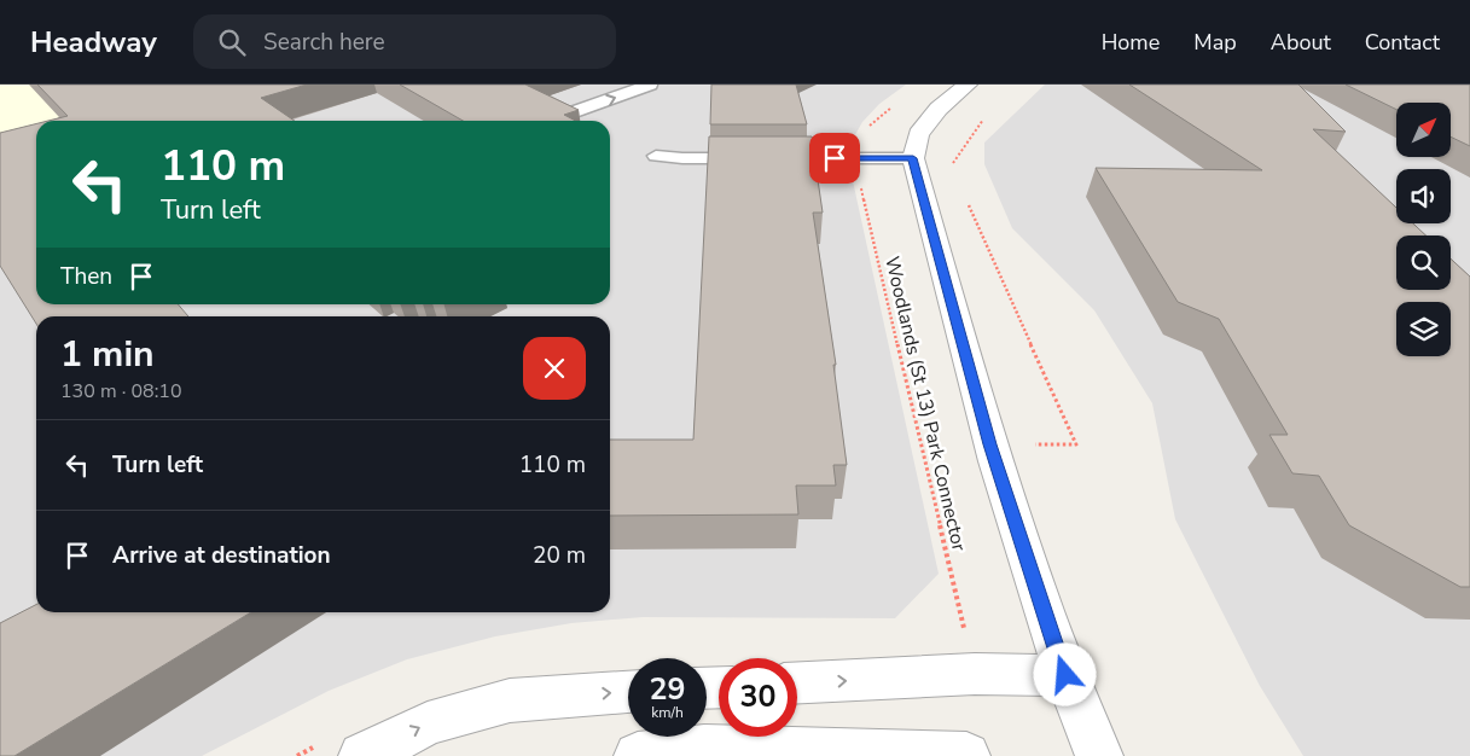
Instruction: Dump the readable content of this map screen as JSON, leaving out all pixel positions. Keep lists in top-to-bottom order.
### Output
{
  "streets": {
    "path": ["Woodlands (St 13) Park Connector"]
  },
  "north": "top right",
  "page": {
    "header": "Headway",
    "search": "Search here",
    "nav": [
      "Home",
      "Map",
      "About",
      "Contact"
    ],
    "turn": ["110 m", "Turn left"],
    "then": "Then",
    "heading": ["1 min", "130 m · 08:10"],
    "list": [
      {
        "name": "Turn left",
        "value": "110 m"
      },
      {
        "name": "Arrive at destination",
        "value": "20 m"
      }
    ],
    "speed": "29 km/h",
    "limit": "30"
  }
}
